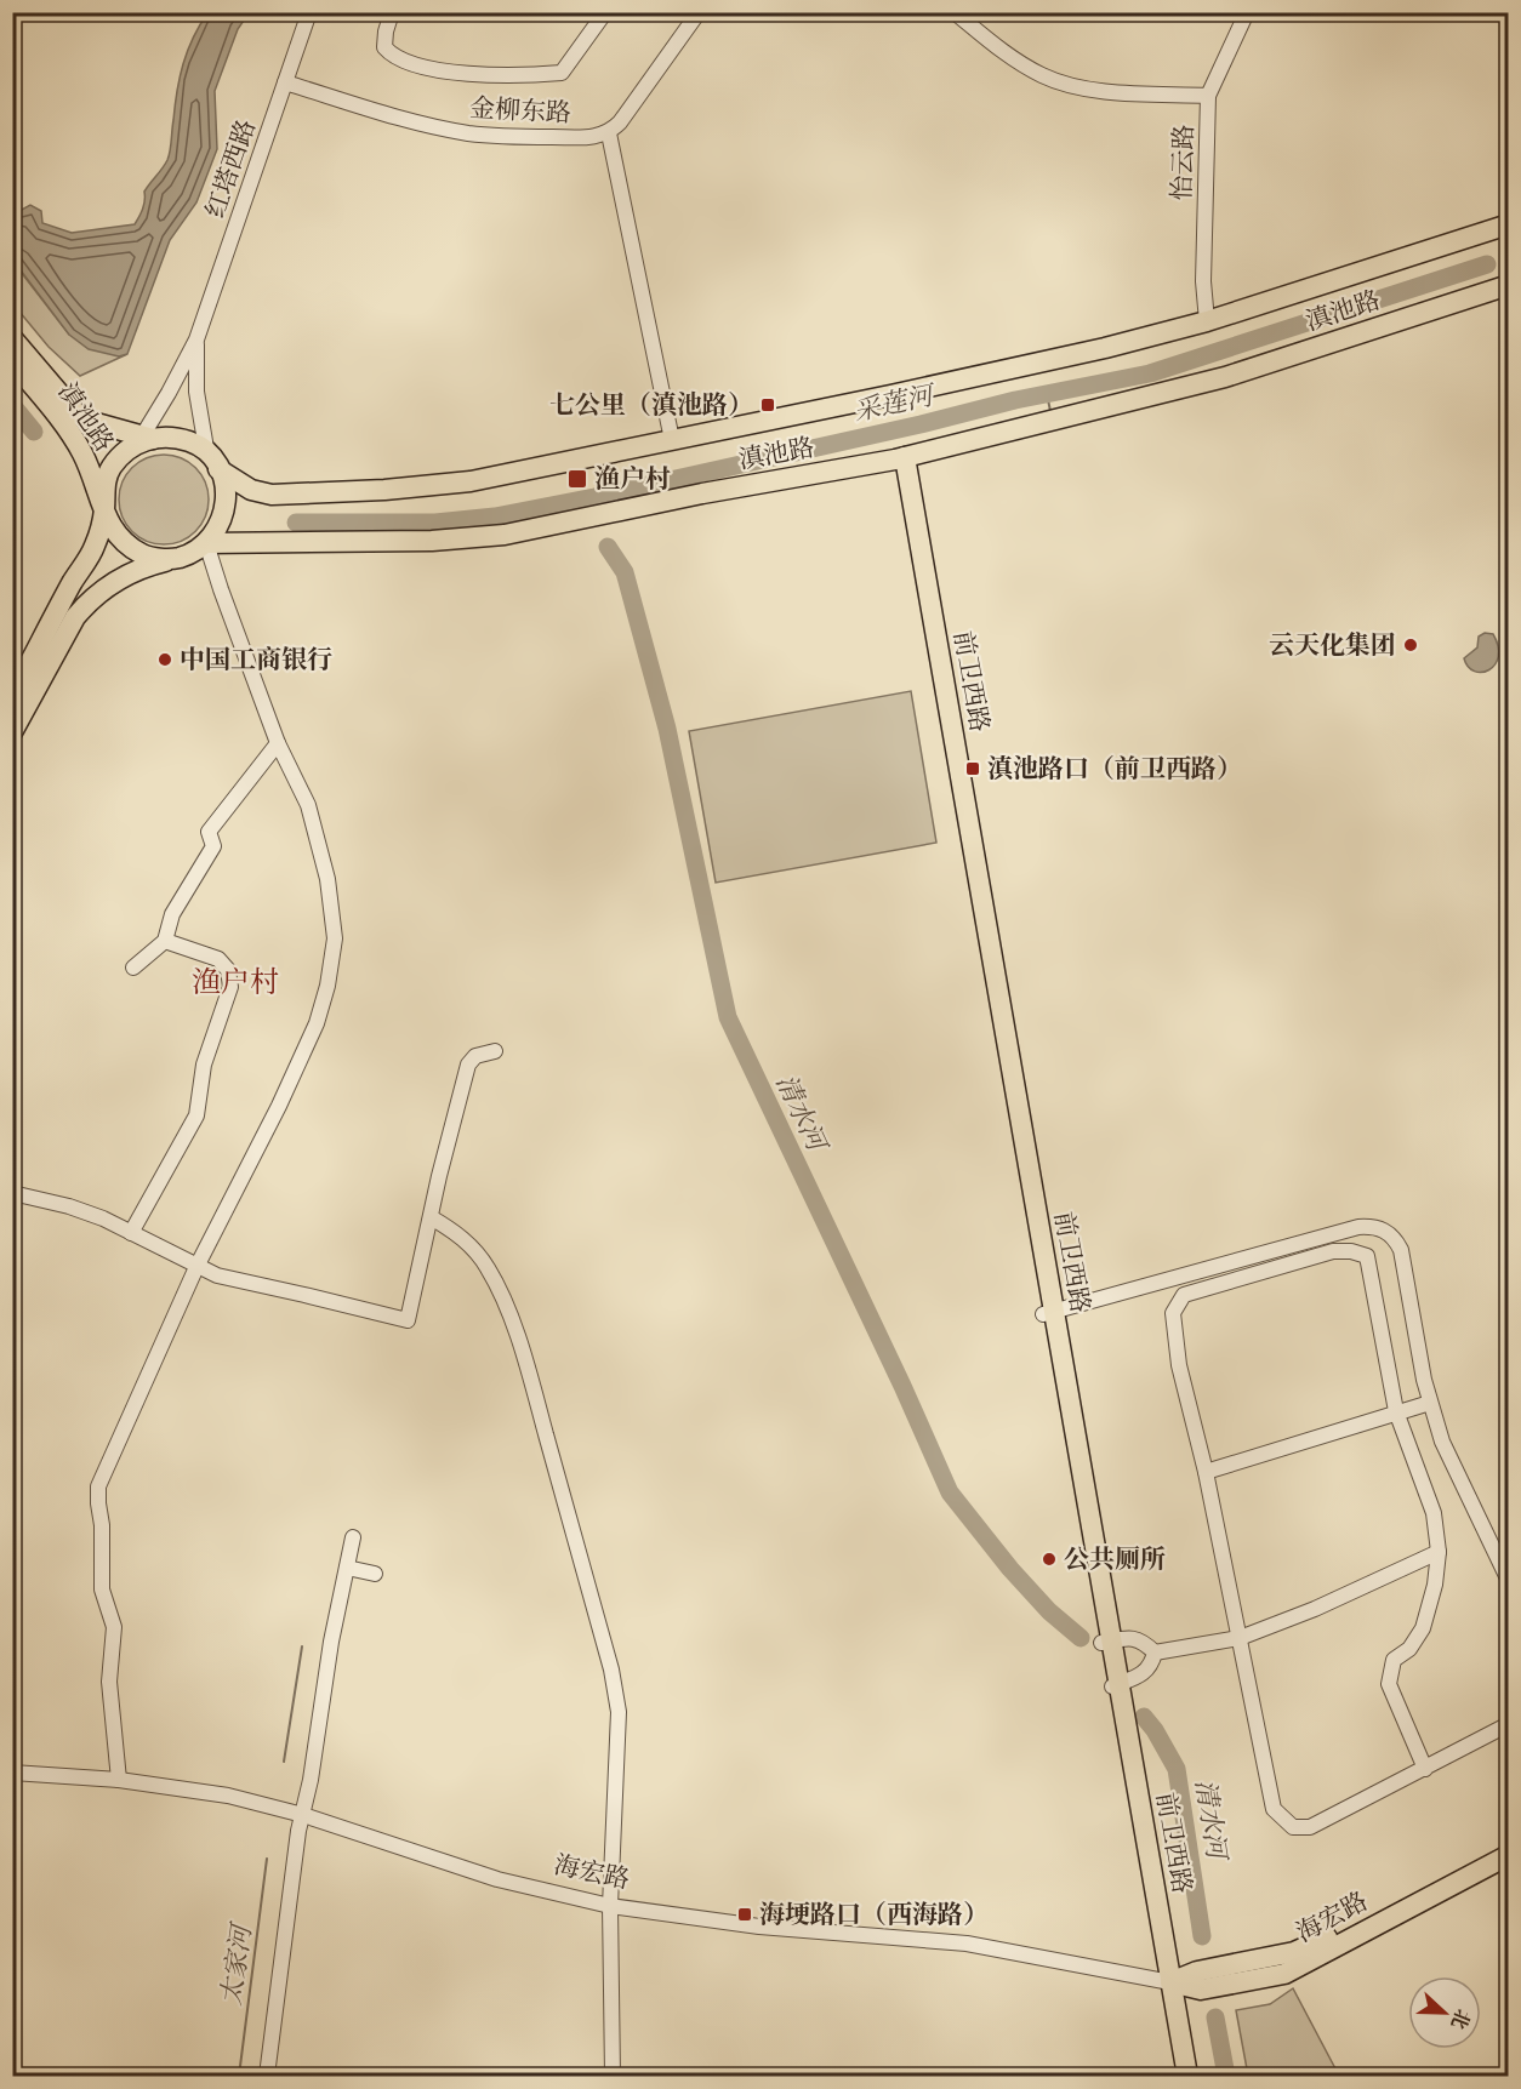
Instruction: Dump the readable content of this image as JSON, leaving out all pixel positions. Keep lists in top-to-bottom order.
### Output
{
  "streets": {
    "main road": ["滇池路", "前卫西路", "海宏路"],
    "street": ["金柳东路", "怡云路", "红塔西路"]
  },
  "crossings": [
    ["金柳东路", "红塔西路"],
    ["怡云路", "滇池路"],
    ["滇池路", "前卫西路"],
    ["前卫西路", "海宏路"]
  ],
  "districts": ["渔户村"],
  "water": ["采莲河", "清水河", "太家河"],
  "places": {
    "transit": [
      "七公里（滇池路）",
      "渔户村",
      "滇池路口（前卫西路）",
      "海埂路口（西海路）"
    ],
    "other": ["云天化集团", "中国工商银行", "公共厕所"]
  },
  "north": "right"
}
